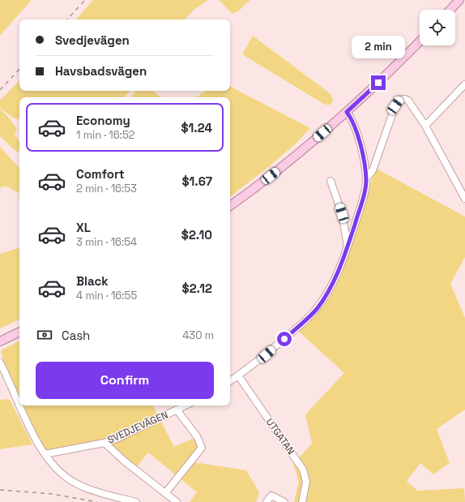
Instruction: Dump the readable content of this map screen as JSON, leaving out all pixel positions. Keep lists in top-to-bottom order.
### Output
{
  "streets": {
    "street": ["SVEDJEVÄGEN", "UTGATAN"]
  },
  "page": {
    "banner": ["Svedjevägen", "Havsbadsvägen"],
    "bubble": "2 min",
    "list": [
      {
        "name": "Economy",
        "note": "1 min · 16:52",
        "value": "$1.24"
      },
      {
        "name": "Comfort",
        "note": "2 min · 16:53",
        "value": "$1.67"
      },
      {
        "name": "XL",
        "note": "3 min · 16:54",
        "value": "$2.10"
      },
      {
        "name": "Black",
        "note": "4 min · 16:55",
        "value": "$2.12"
      }
    ],
    "pay": ["Cash", "430 m"],
    "buttons": "Confirm"
  }
}
